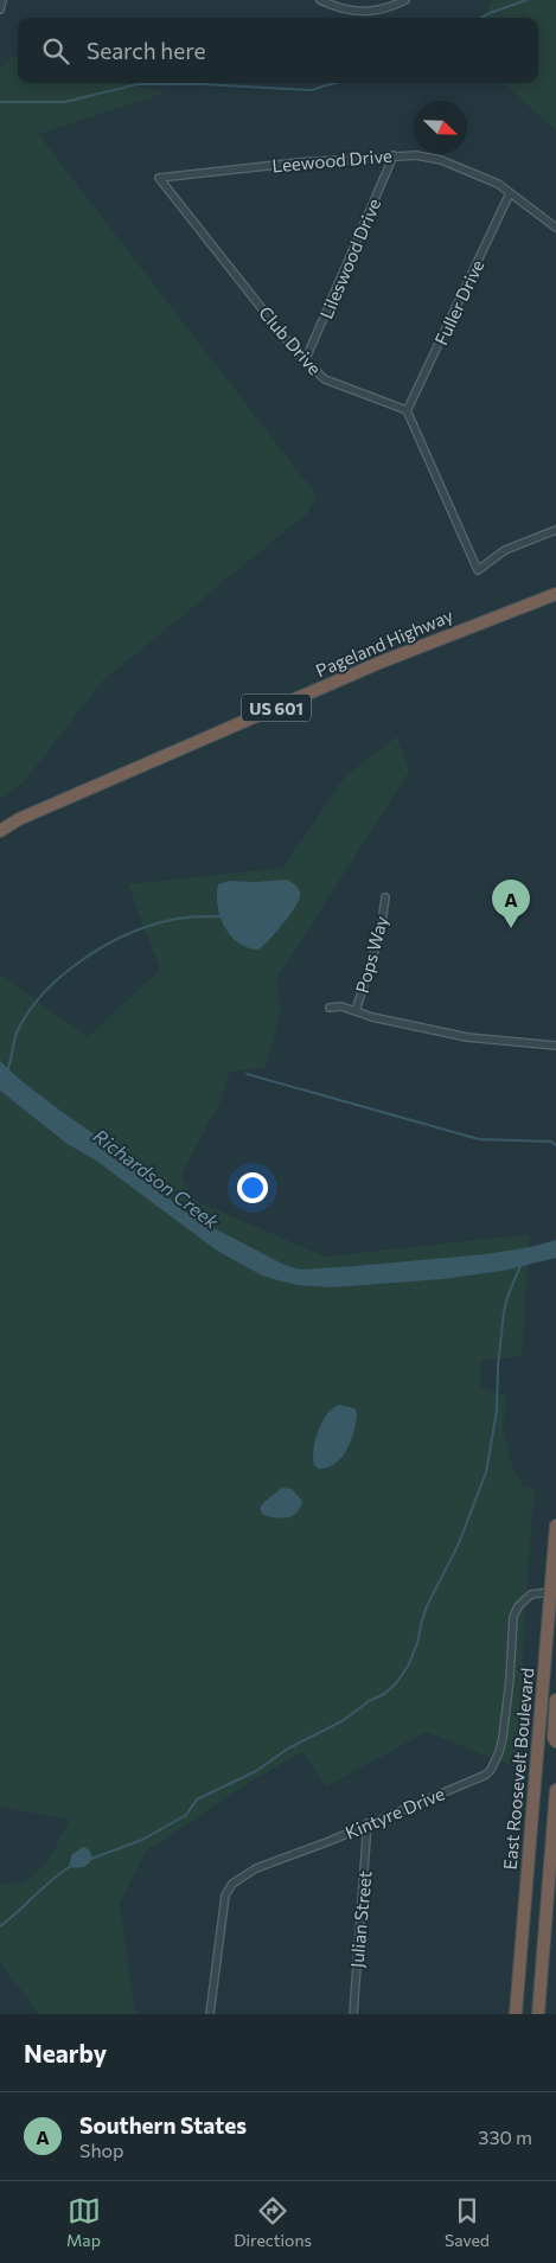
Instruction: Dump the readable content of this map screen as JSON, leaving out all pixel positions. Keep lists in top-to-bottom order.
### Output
{
  "streets": {
    "highway": ["Pageland Highway", "US 601", "East Roosevelt Boulevard"],
    "street": [
      "Leewood Drive",
      "Lileswood Drive",
      "Fuller Drive",
      "Club Drive",
      "Pops Way",
      "Kintyre Drive",
      "Julian Street"
    ]
  },
  "crossings": [
    ["Leewood Drive", "Lileswood Drive"],
    ["Leewood Drive", "Fuller Drive"],
    ["Leewood Drive", "Club Drive"],
    ["Lileswood Drive", "Club Drive"],
    ["Fuller Drive", "Club Drive"],
    ["East Roosevelt Boulevard", "Kintyre Drive"],
    ["Kintyre Drive", "Julian Street"]
  ],
  "water": ["Richardson Creek"],
  "north": "bottom right",
  "page": {
    "search": "Search here",
    "pins": "A",
    "heading": "Nearby",
    "list": [
      {
        "mark": "A",
        "name": "Southern States",
        "note": "Shop",
        "value": "330 m"
      }
    ],
    "nav": ["Map", "Directions", "Saved"]
  }
}
